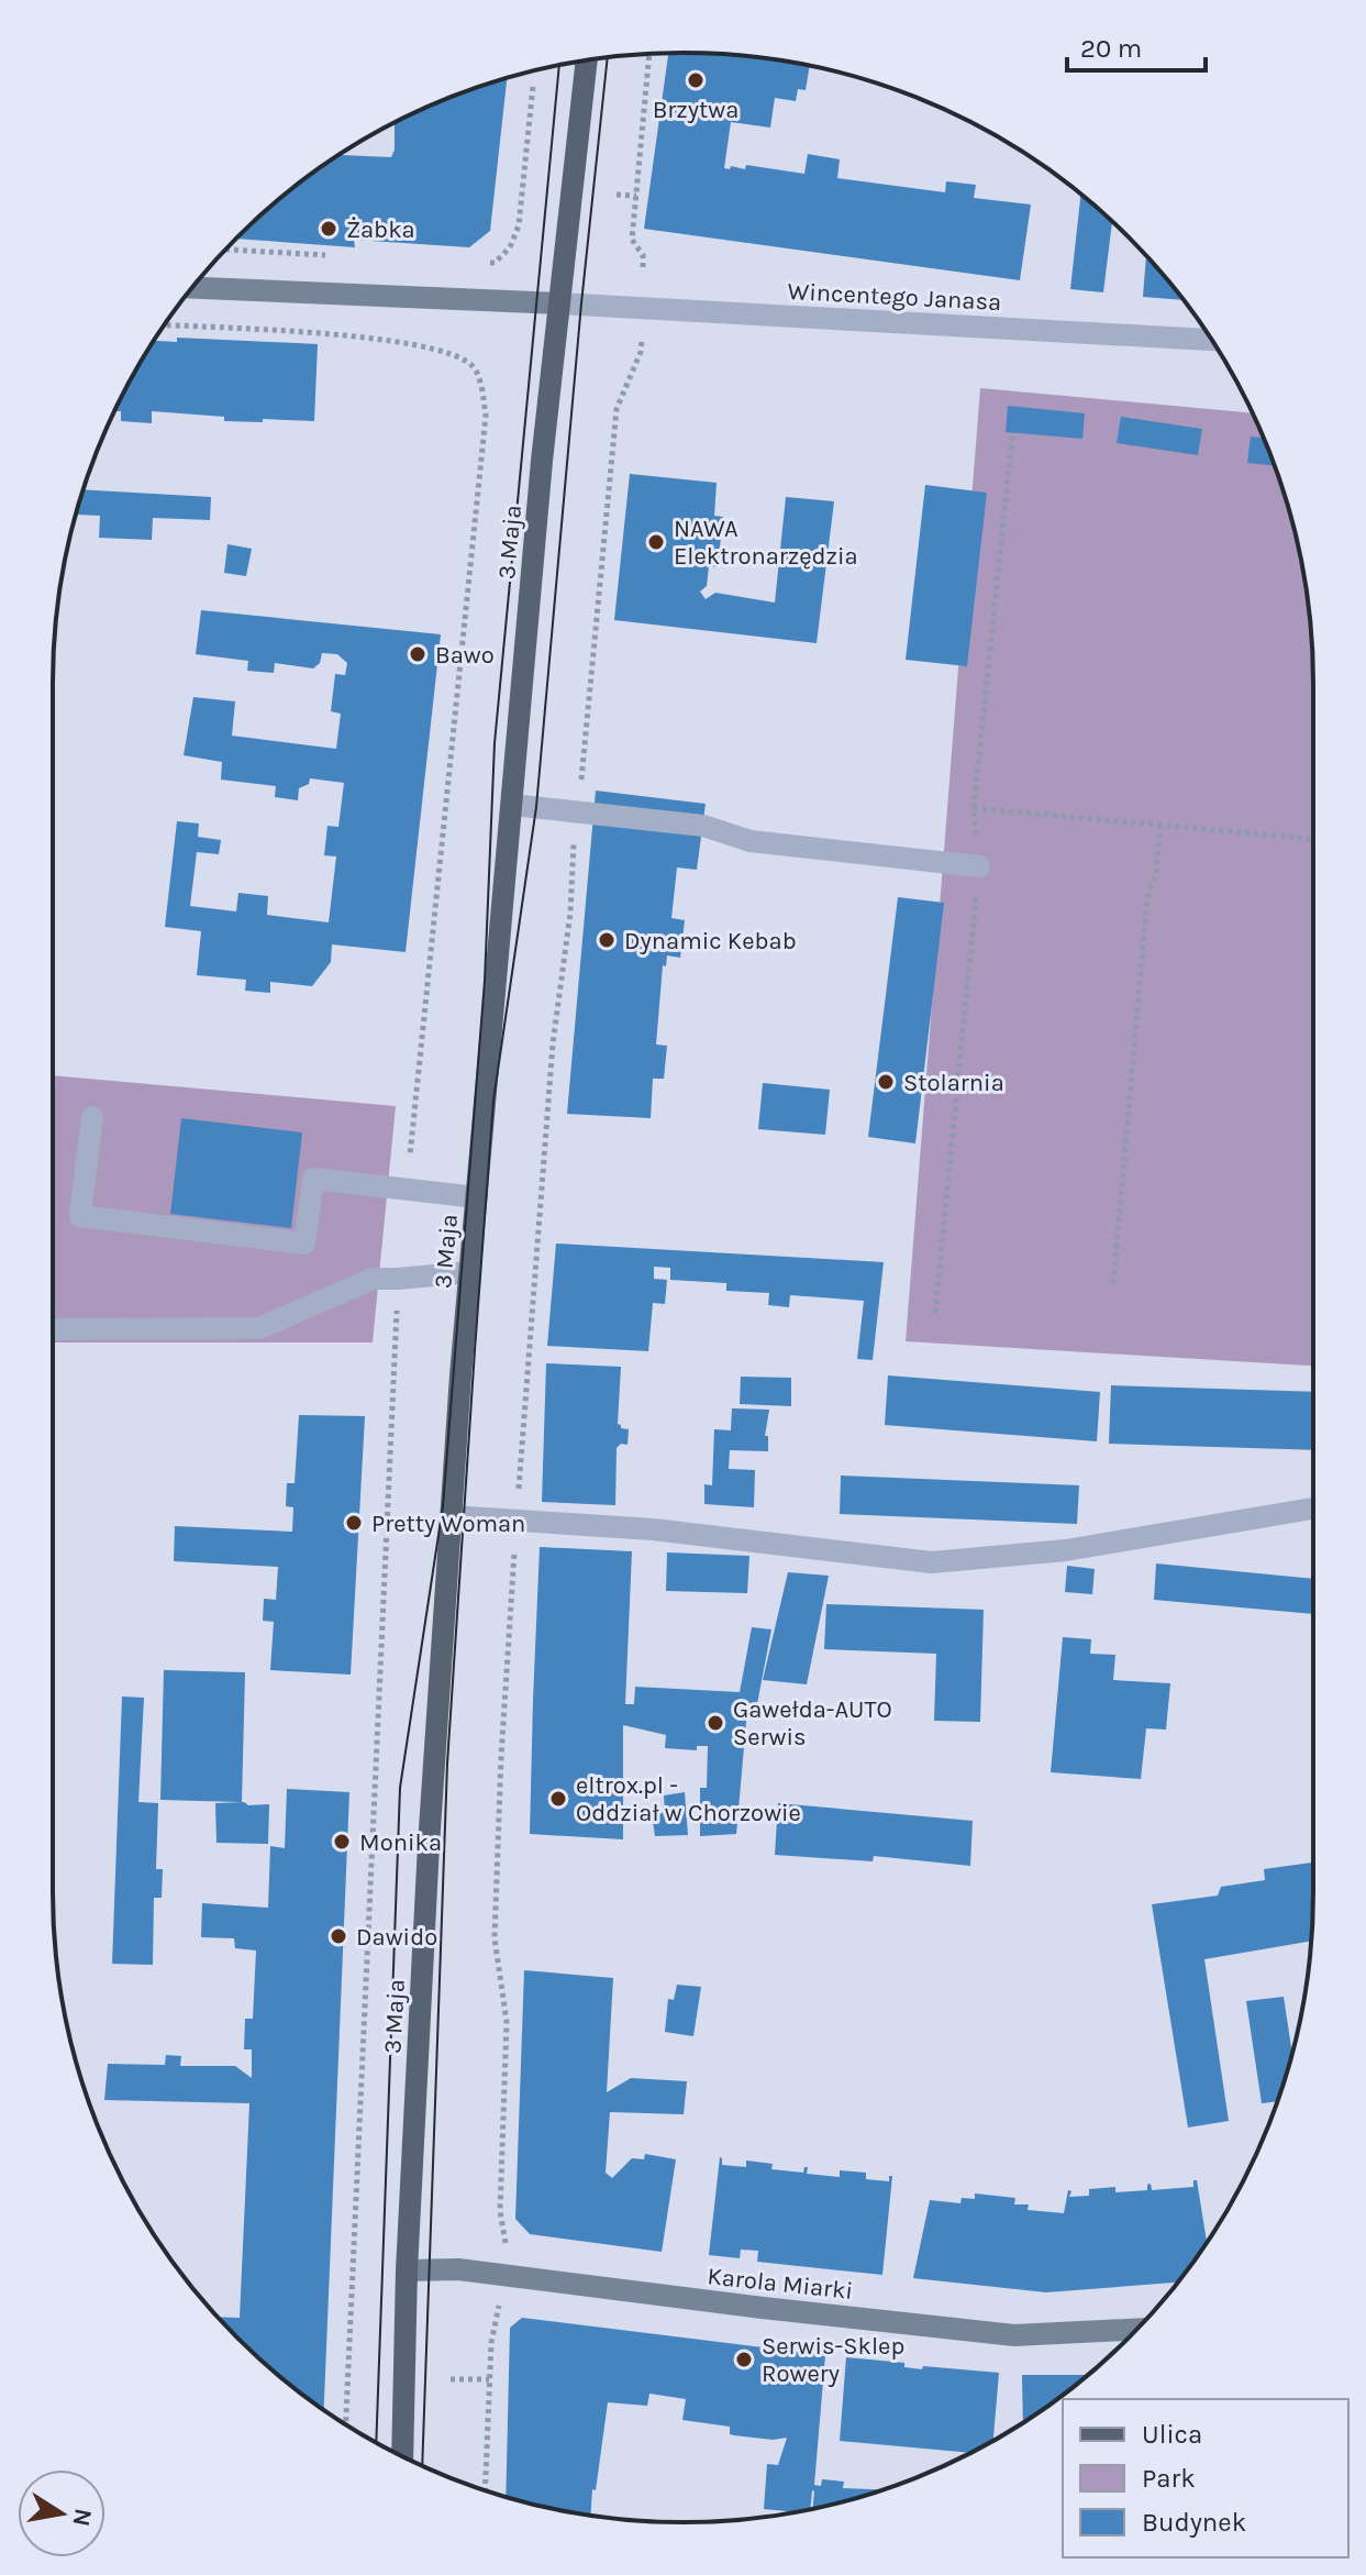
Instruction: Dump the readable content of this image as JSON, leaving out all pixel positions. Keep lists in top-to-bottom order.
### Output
{
  "streets": {
    "main road": ["3 Maja"],
    "street": ["Wincentego Janasa", "Karola Miarki"]
  },
  "crossings": [
    ["Wincentego Janasa", "3 Maja"],
    ["3 Maja", "Karola Miarki"]
  ],
  "places": [
    "Brzytwa",
    "Żabka",
    "NAWA Elektronarzędzia",
    "Bawo",
    "Dynamic Kebab",
    "Stolarnia",
    "Pretty Woman",
    "Gawełda-AUTO Serwis",
    "eltrox.pl - Oddział w Chorzowie",
    "Monika",
    "Dawido",
    "Serwis-Sklep Rowery"
  ],
  "legend": ["Ulica", "Park", "Budynek"],
  "scale_bar": "20 m",
  "north": "right"
}
